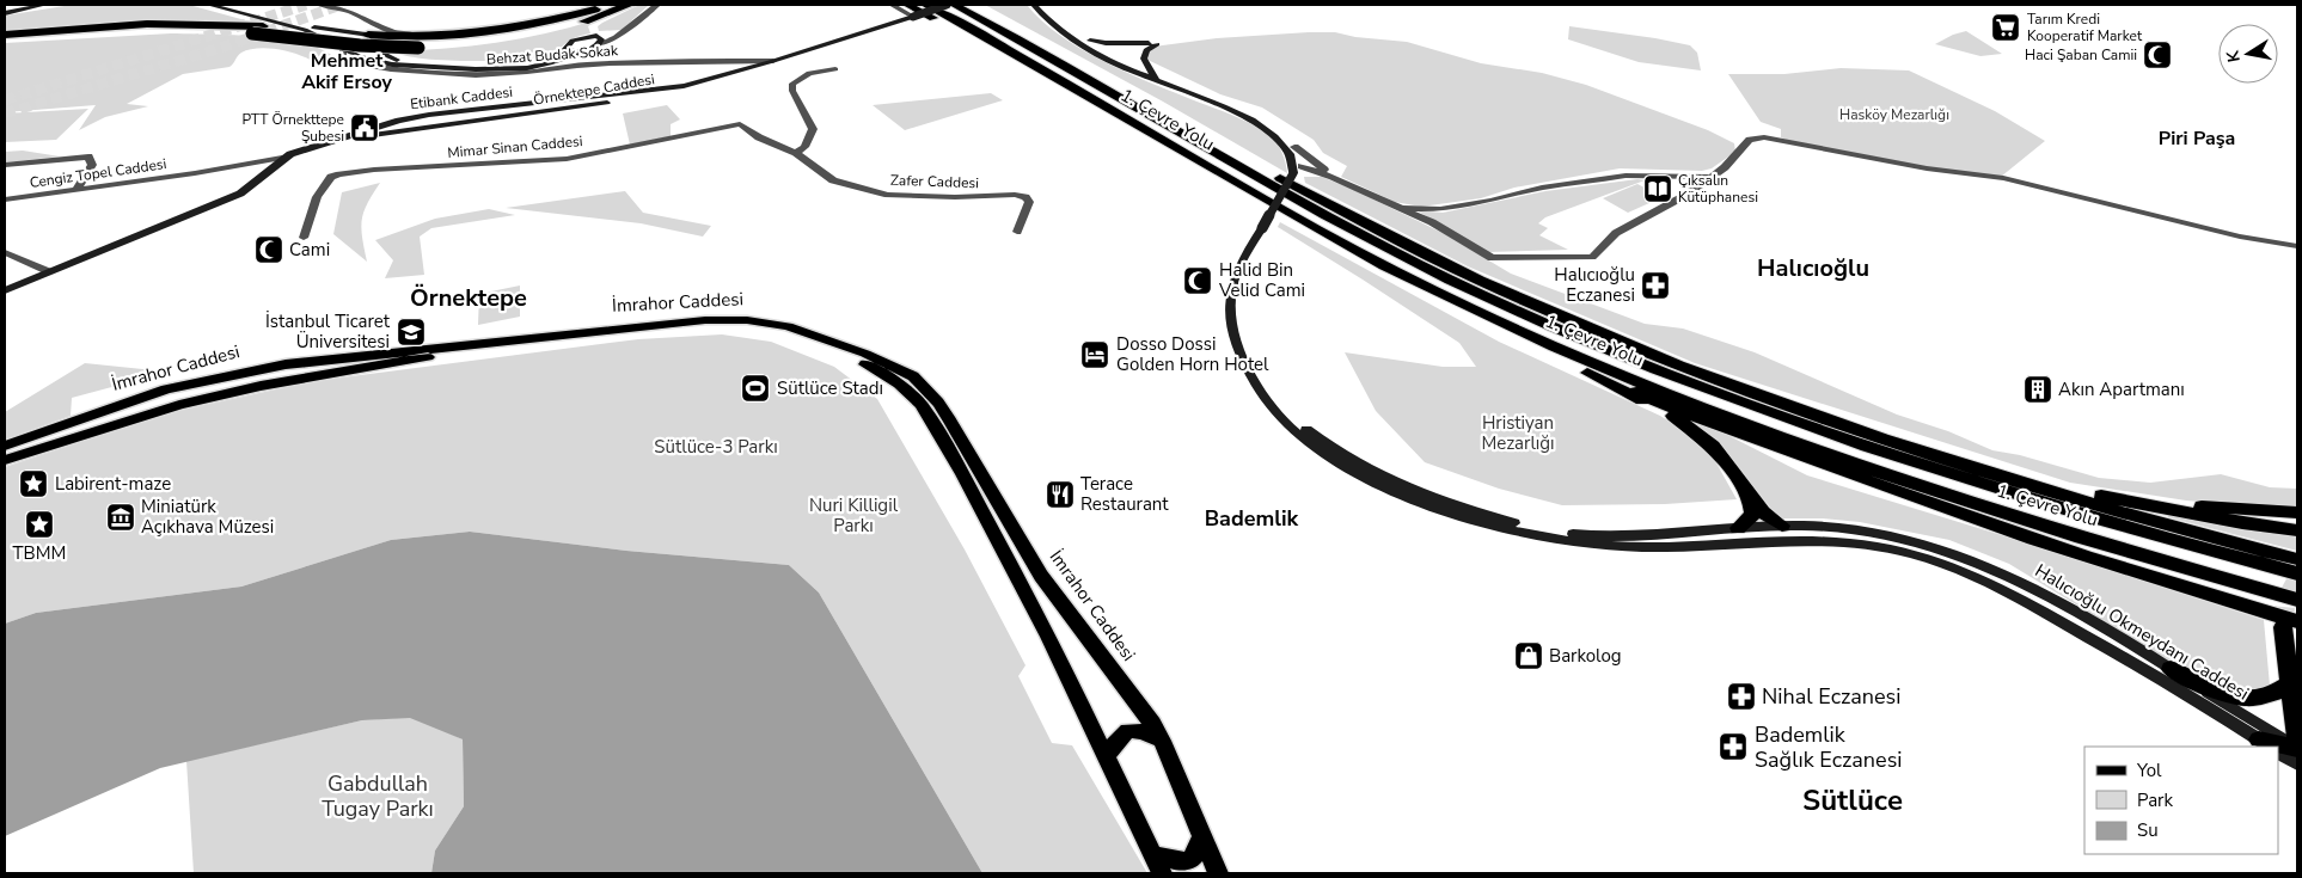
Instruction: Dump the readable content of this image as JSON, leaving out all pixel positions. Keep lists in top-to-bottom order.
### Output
{
  "streets": {
    "highway": ["1. Çevre Yolu"],
    "main road": ["Örnektepe Caddesi", "İmrahor Caddesi", "Halıcıoğlu Okmeydanı Caddesi"],
    "street": [
      "Behzat Budak Sokak",
      "Mimar Sinan Caddesi",
      "Cengiz Topel Caddesi",
      "Zafer Caddesi"
    ]
  },
  "crossings": [
    ["Behzat Budak Sokak", "Örnektepe Caddesi"],
    ["Örnektepe Caddesi", "Cengiz Topel Caddesi"],
    ["Mimar Sinan Caddesi", "Zafer Caddesi"]
  ],
  "districts": [
    "Mehmet Akif Ersoy",
    "Piri Paşa",
    "Halıcıoğlu",
    "Örnektepe",
    "Bademlik",
    "Sütlüce"
  ],
  "parks": [
    "Hasköy Mezarlığı",
    "Hristiyan Mezarlığı",
    "Sütlüce-3 Parkı",
    "Nuri Killigil Parkı",
    "Gabdullah Tugay Parkı"
  ],
  "places": {
    "supermarket": ["Tarım Kredi Kooperatif Market"],
    "mosque": ["Haci Şaban Camii", "Cami", "Halid Bin Velid Cami"],
    "public building": ["PTT Örnekttepe Şubesi"],
    "library": ["Çıksalın Kütüphanesi"],
    "pharmacy": ["Halıcıoğlu Eczanesi", "Nihal Eczanesi", "Bademlik Sağlık Eczanesi"],
    "school or university": ["İstanbul Ticaret Üniversitesi"],
    "hotel": ["Dosso Dossi Golden Horn Hotel"],
    "sports": ["Sütlüce Stadı"],
    "building": ["Akın Apartmanı"],
    "place": ["Labirent-maze", "TBMM"],
    "restaurant": ["Terace Restaurant"],
    "museum": ["Miniatürk Açıkhava Müzesi"],
    "shop": ["Barkolog"]
  },
  "legend": ["Yol", "Park", "Su"],
  "north": "left"
}
